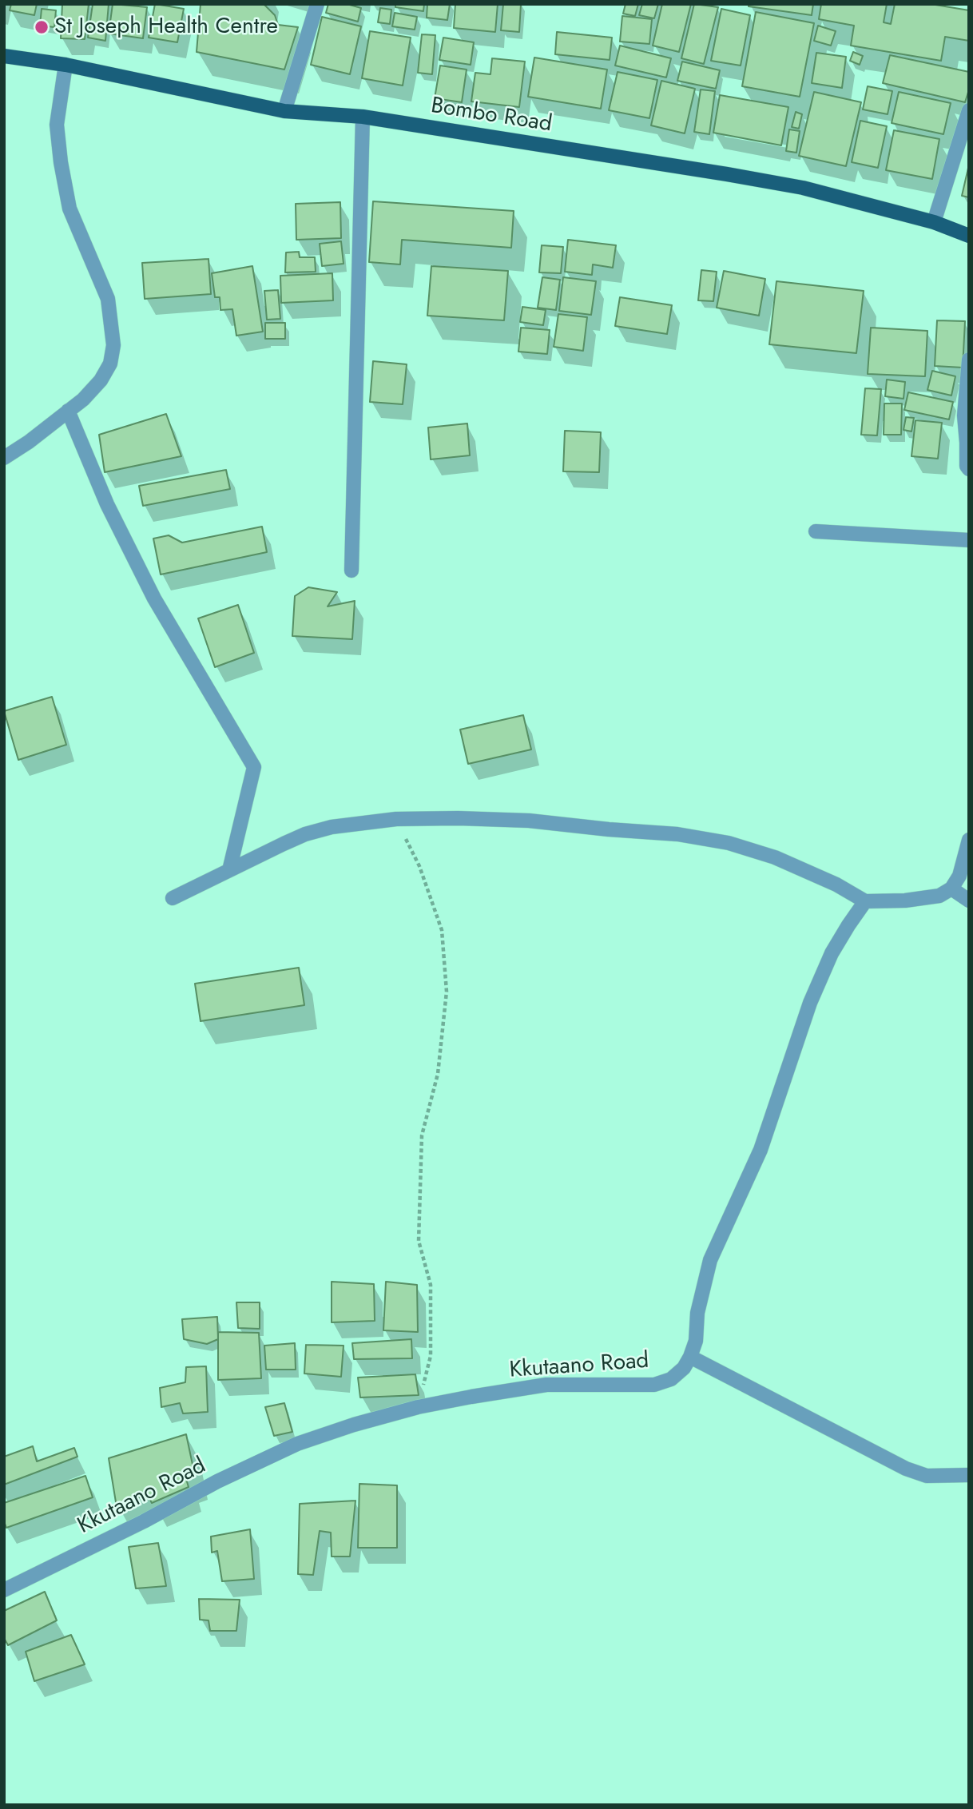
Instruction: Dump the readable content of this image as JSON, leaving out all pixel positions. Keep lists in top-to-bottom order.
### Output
{
  "streets": {
    "main road": ["Bombo Road"],
    "street": ["Kkutaano Road"]
  },
  "places": ["St Joseph Health Centre"]
}
